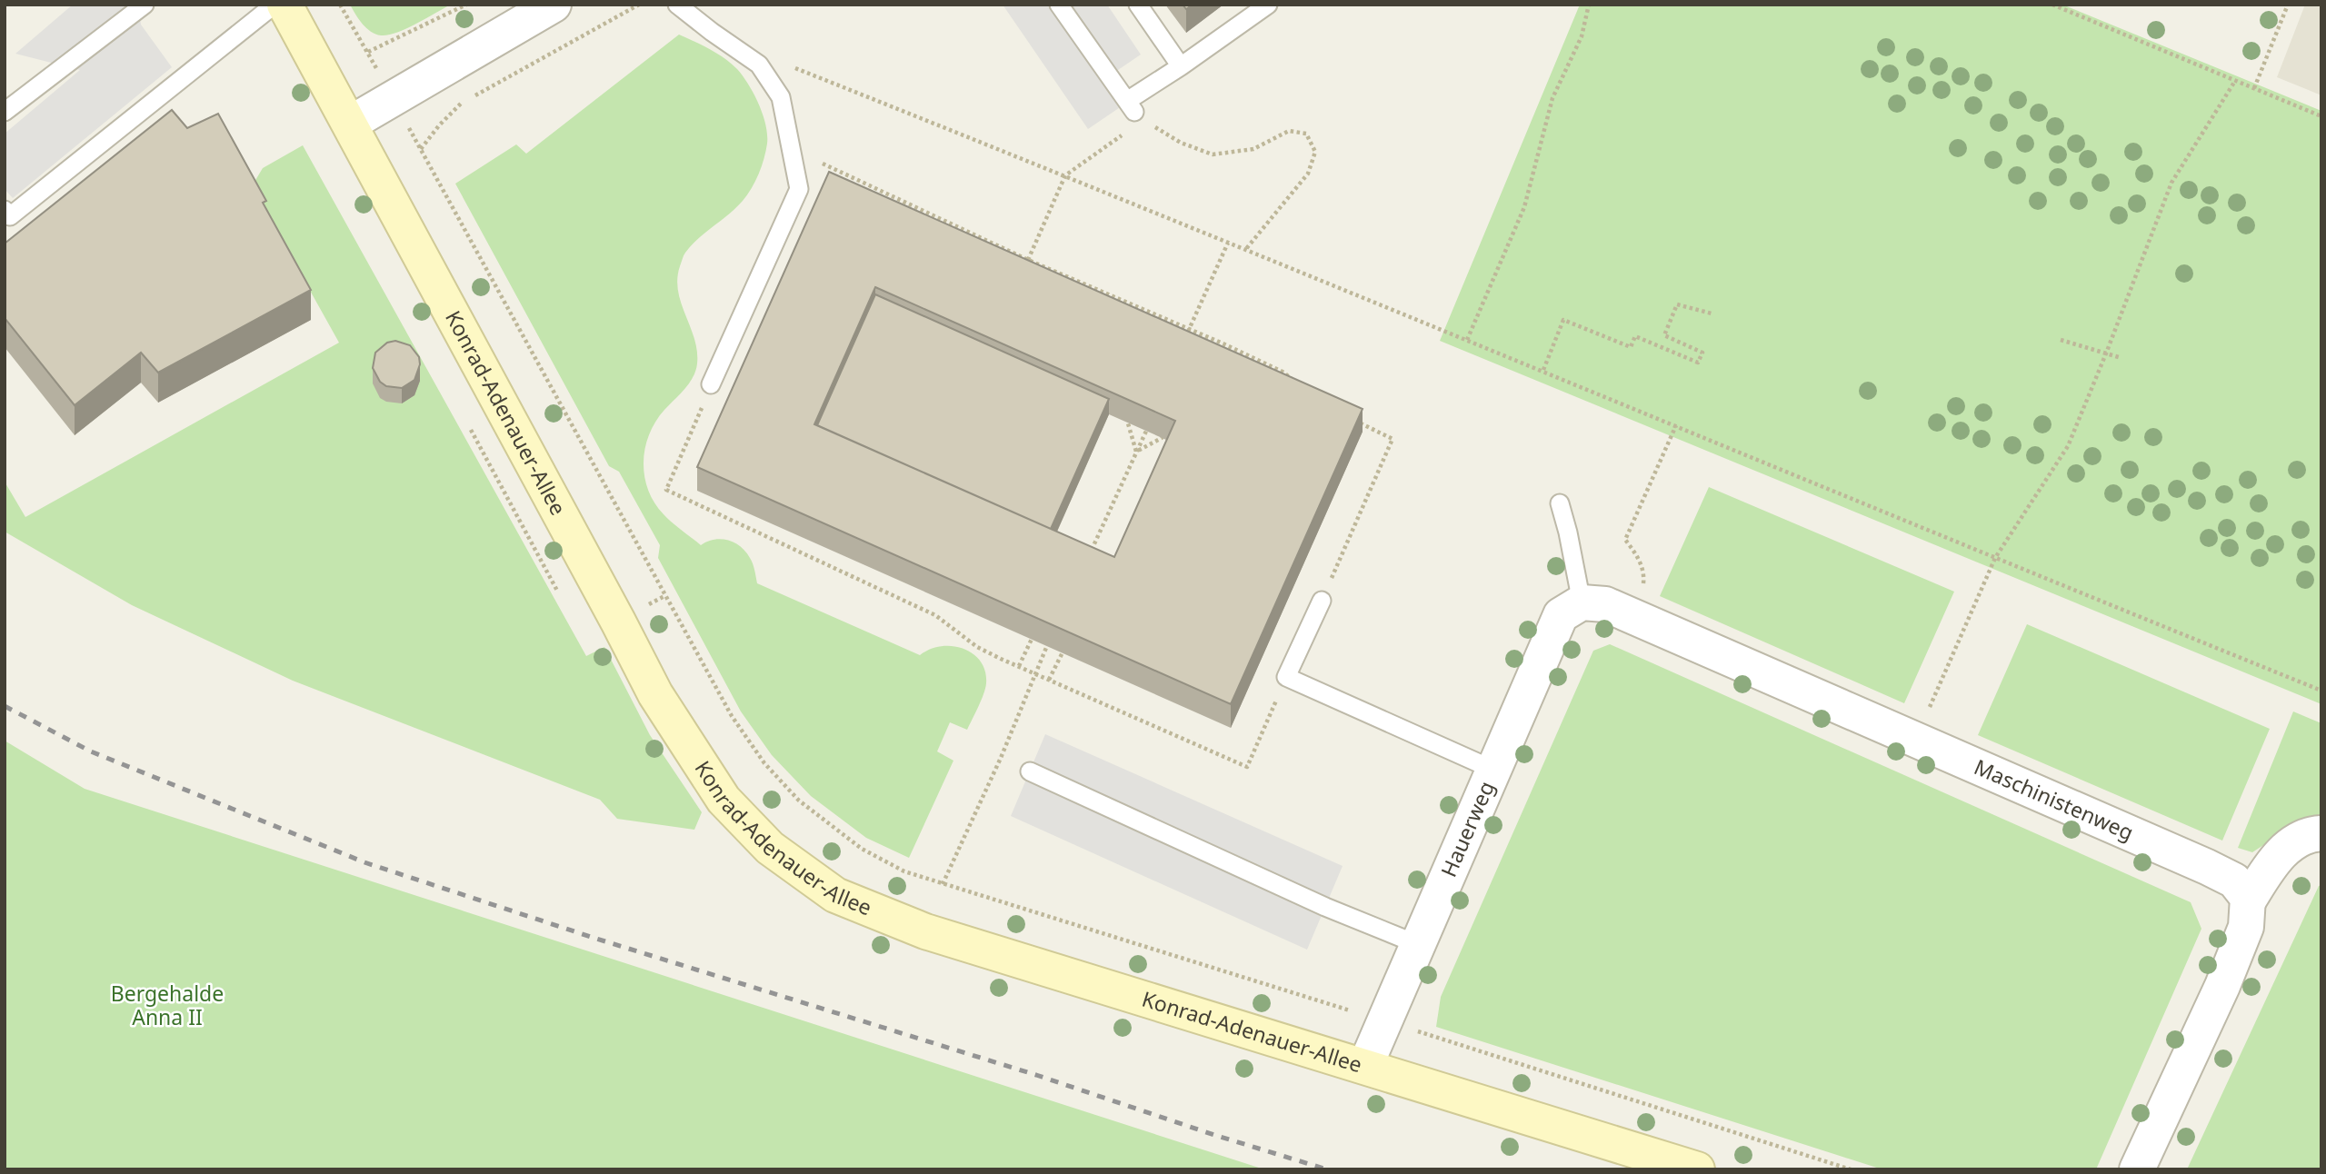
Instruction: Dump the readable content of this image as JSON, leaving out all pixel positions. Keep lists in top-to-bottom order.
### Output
{
  "streets": {
    "street": ["Konrad-Adenauer-Allee", "Maschinistenweg", "Hauerweg"]
  },
  "crossings": [
    ["Konrad-Adenauer-Allee", "Hauerweg"],
    ["Maschinistenweg", "Hauerweg"]
  ],
  "parks": ["Bergehalde Anna II"]
}
